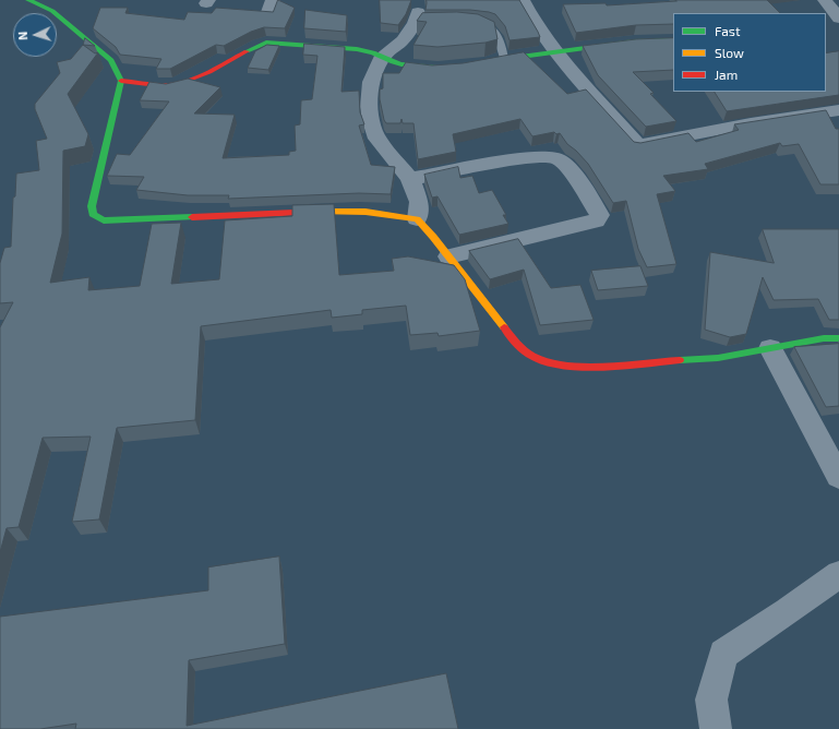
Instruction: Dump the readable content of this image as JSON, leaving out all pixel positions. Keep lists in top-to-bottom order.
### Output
{
  "legend": ["Fast", "Slow", "Jam"],
  "north": "left"
}
